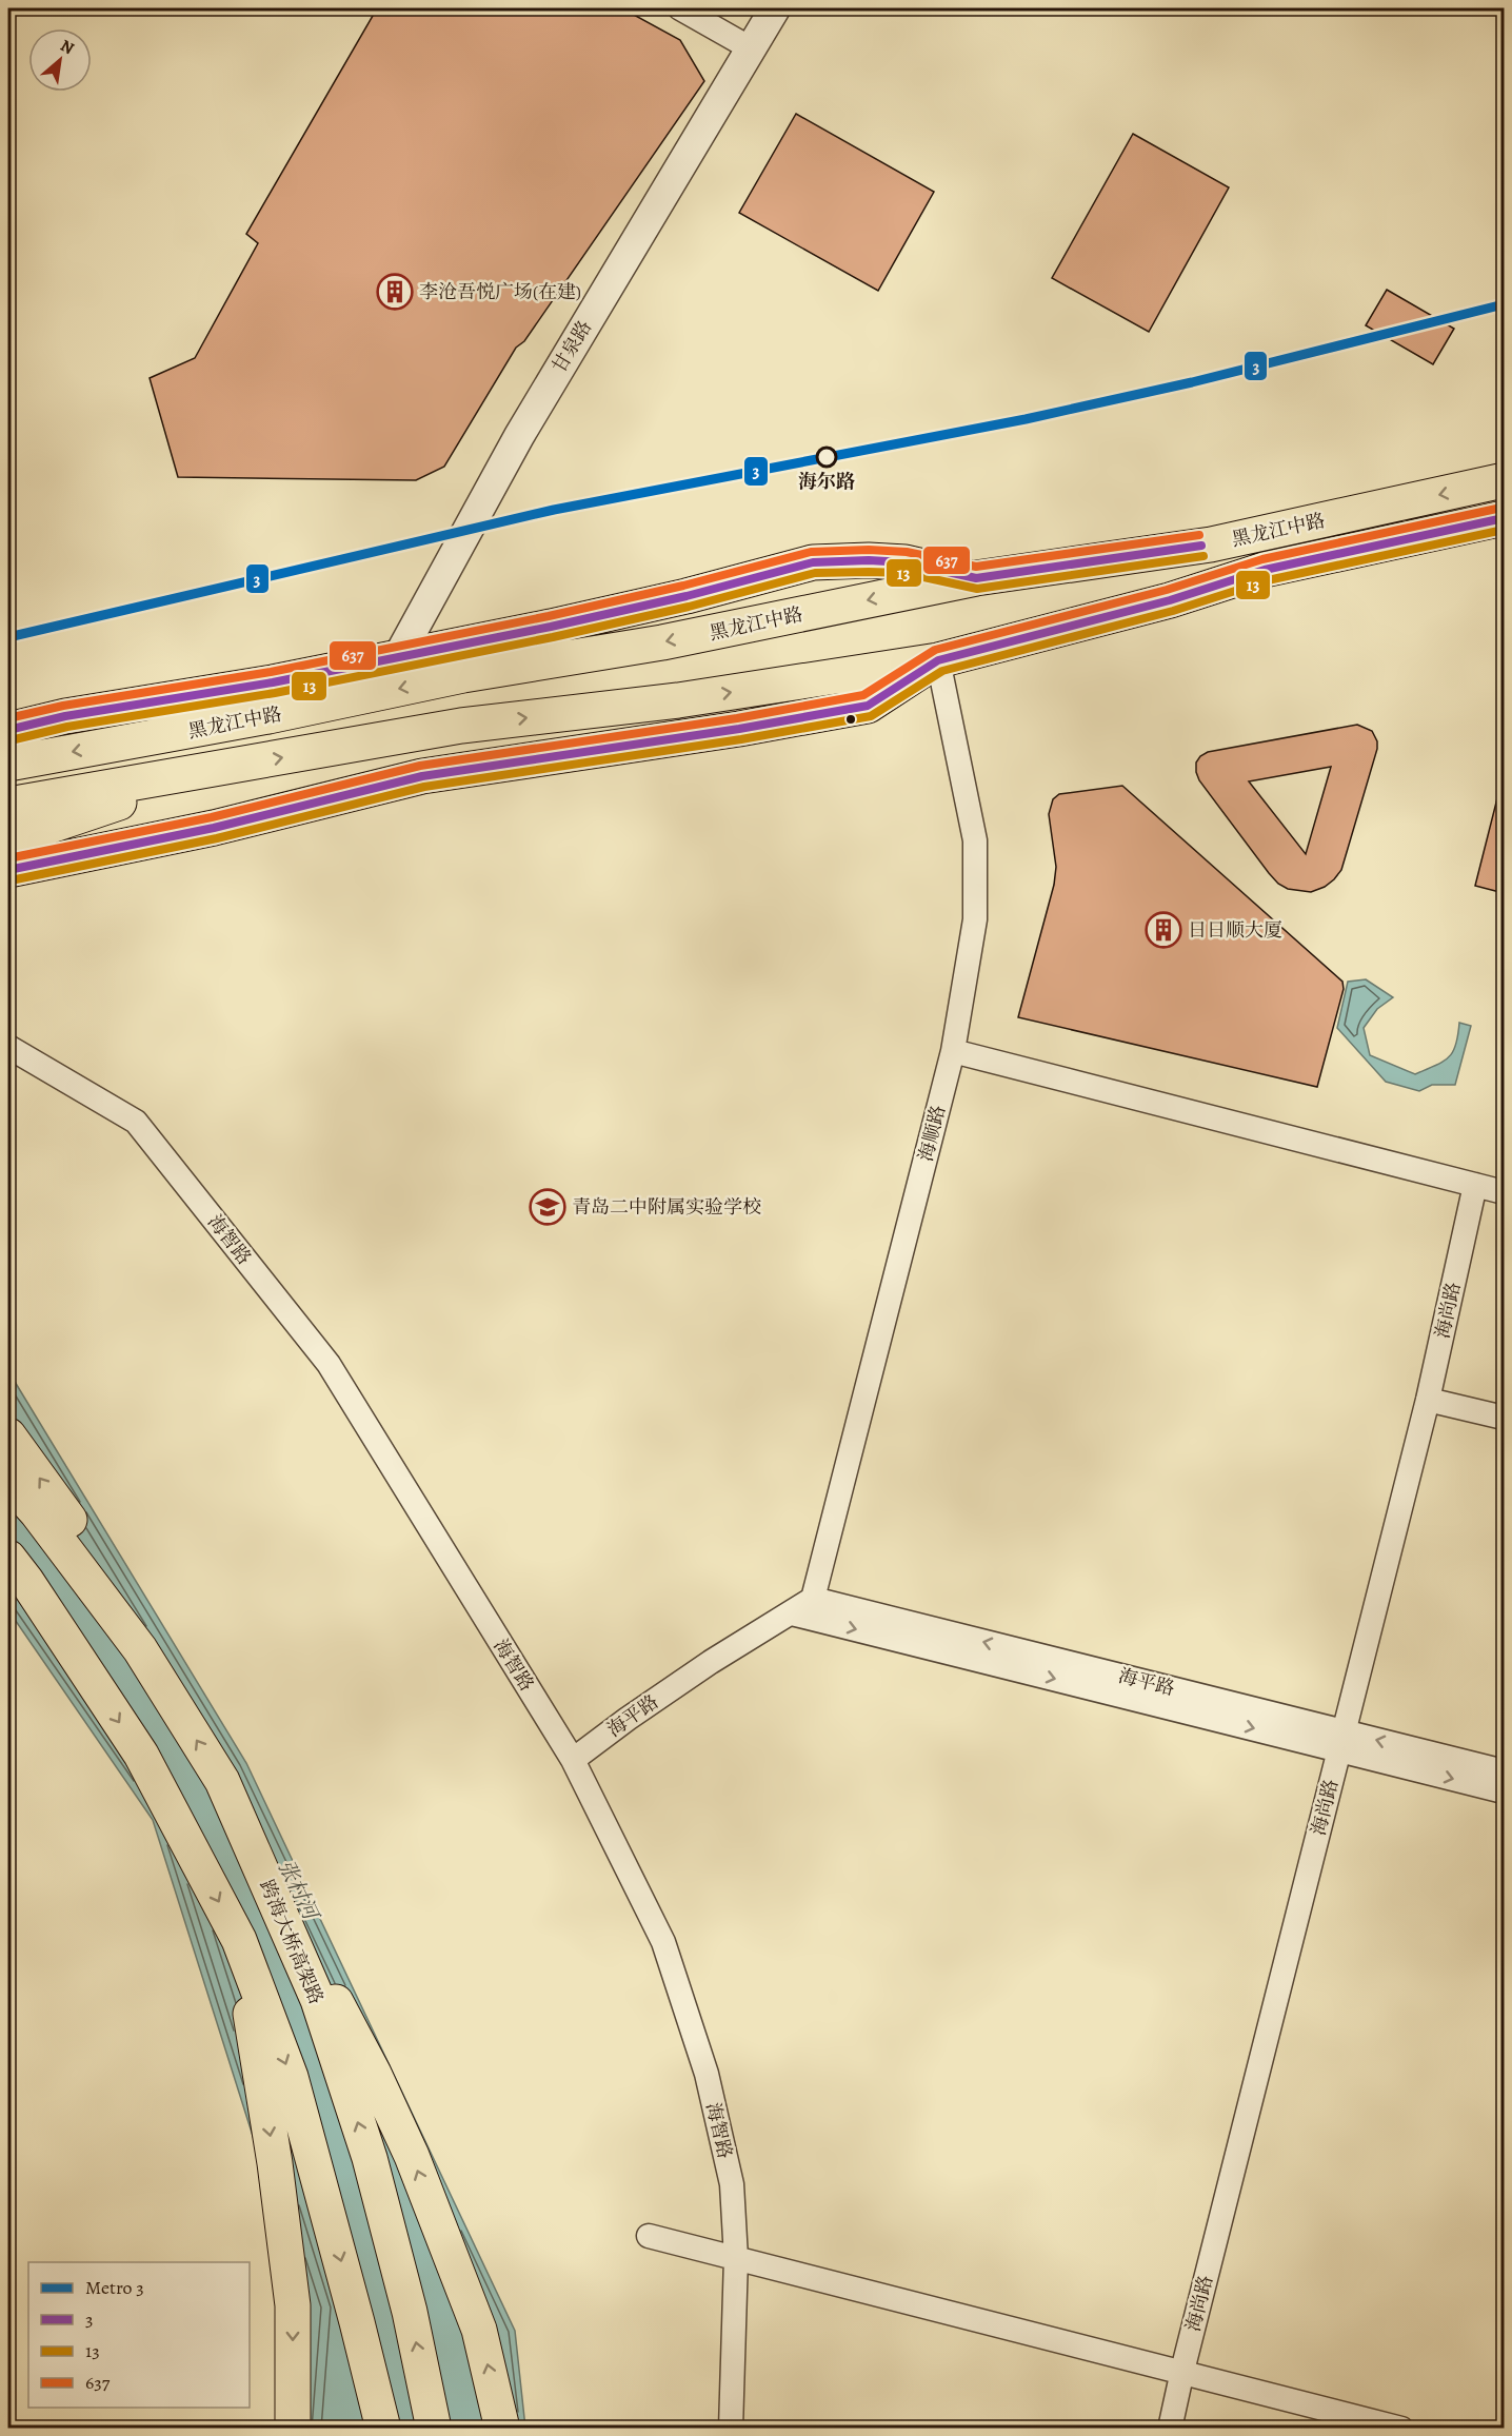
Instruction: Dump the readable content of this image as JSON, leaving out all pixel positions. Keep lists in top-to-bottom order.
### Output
{
  "streets": {
    "highway": ["黑龙江中路", "跨海大桥高架路"],
    "street": [
      "甘泉路",
      "海顺路",
      "海智路",
      "海尚路",
      "海平路"
    ]
  },
  "crossings": [
    ["黑龙江中路", "海顺路"],
    ["海顺路", "海平路"],
    ["海智路", "海平路"],
    ["海尚路", "海平路"]
  ],
  "water": ["张村河"],
  "places": {
    "building": ["李沧吾悦广场(在建)", "日日顺大厦"],
    "other": ["海尔路"],
    "school or university": ["青岛二中附属实验学校"]
  },
  "lines": [
    "metro line 3",
    "transit line 637",
    "transit line 3",
    "transit line 13"
  ],
  "legend": [
    "Metro 3",
    "3",
    "13",
    "637"
  ],
  "north": "top right"
}
